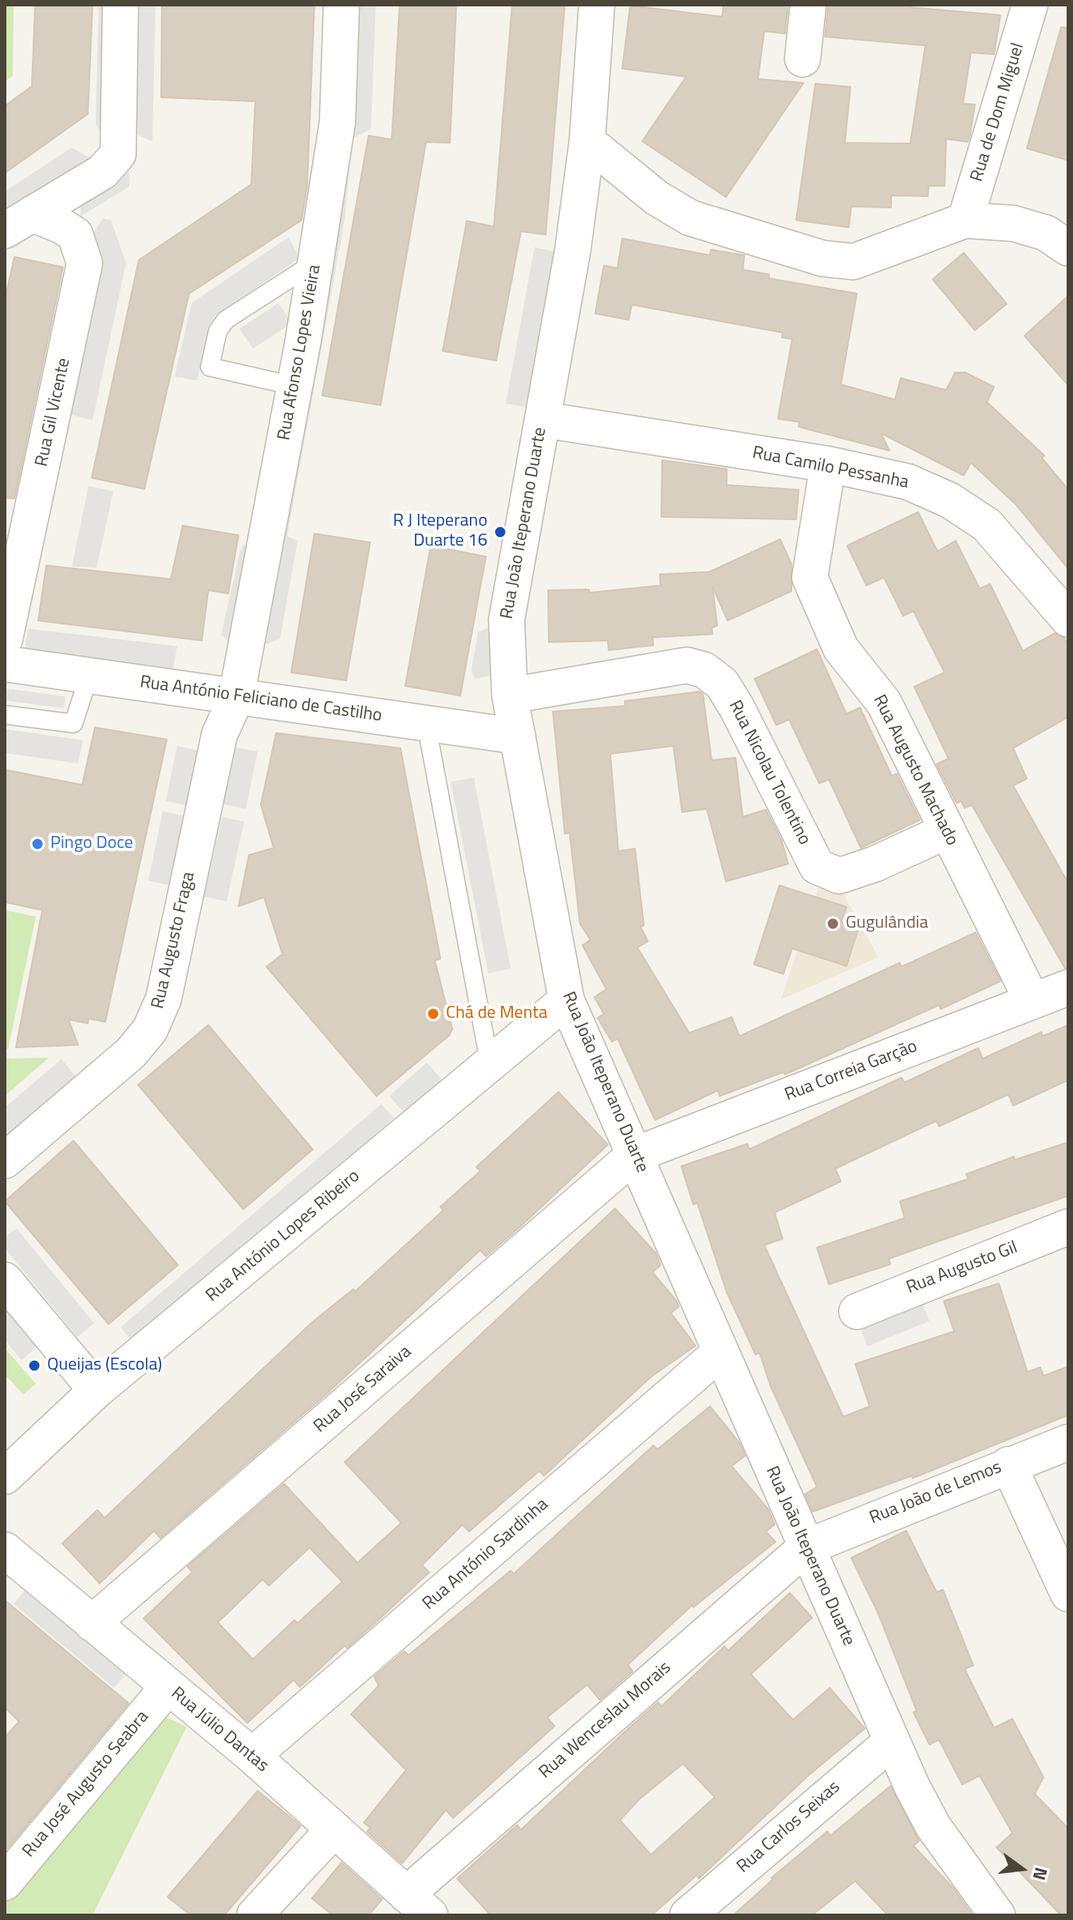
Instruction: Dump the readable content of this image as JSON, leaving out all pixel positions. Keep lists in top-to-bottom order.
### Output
{
  "streets": {
    "street": [
      "Rua de Dom Miguel",
      "Rua Afonso Lopes Vieira",
      "Rua Gil Vicente",
      "Rua Camilo Pessanha",
      "Rua João Iteperano Duarte",
      "Rua António Feliciano de Castilho",
      "Rua Augusto Machado",
      "Rua Nicolau Tolentino",
      "Rua Augusto Fraga",
      "Rua Correia Garção",
      "Rua António Lopes Ribeiro",
      "Rua Augusto Gil",
      "Rua José Saraiva",
      "Rua João de Lemos",
      "Rua António Sardinha",
      "Rua Wenceslau Morais",
      "Rua Júlio Dantas",
      "Rua José Augusto Seabra",
      "Rua Carlos Seixas"
    ]
  },
  "crossings": [
    ["Rua Afonso Lopes Vieira", "Rua António Feliciano de Castilho"],
    ["Rua Afonso Lopes Vieira", "Rua Augusto Fraga"],
    ["Rua Camilo Pessanha", "Rua João Iteperano Duarte"],
    ["Rua Camilo Pessanha", "Rua Augusto Machado"],
    ["Rua João Iteperano Duarte", "Rua António Feliciano de Castilho"],
    ["Rua João Iteperano Duarte", "Rua Nicolau Tolentino"],
    ["Rua João Iteperano Duarte", "Rua Correia Garção"],
    ["Rua João Iteperano Duarte", "Rua António Lopes Ribeiro"],
    ["Rua João Iteperano Duarte", "Rua José Saraiva"],
    ["Rua João Iteperano Duarte", "Rua João de Lemos"],
    ["Rua João Iteperano Duarte", "Rua António Sardinha"],
    ["Rua João Iteperano Duarte", "Rua Wenceslau Morais"],
    ["Rua João Iteperano Duarte", "Rua Carlos Seixas"],
    ["Rua António Feliciano de Castilho", "Rua Augusto Fraga"],
    ["Rua Augusto Machado", "Rua Nicolau Tolentino"],
    ["Rua Augusto Machado", "Rua Correia Garção"],
    ["Rua Correia Garção", "Rua José Saraiva"],
    ["Rua José Saraiva", "Rua Júlio Dantas"],
    ["Rua João de Lemos", "Rua Wenceslau Morais"],
    ["Rua António Sardinha", "Rua Júlio Dantas"],
    ["Rua Wenceslau Morais", "Rua Júlio Dantas"],
    ["Rua Júlio Dantas", "Rua José Augusto Seabra"]
  ],
  "places": [
    "R J Iteperano Duarte 16",
    "Pingo Doce",
    "Gugulândia",
    "Chá de Menta",
    "Queijas (Escola)"
  ],
  "north": "right"
}
